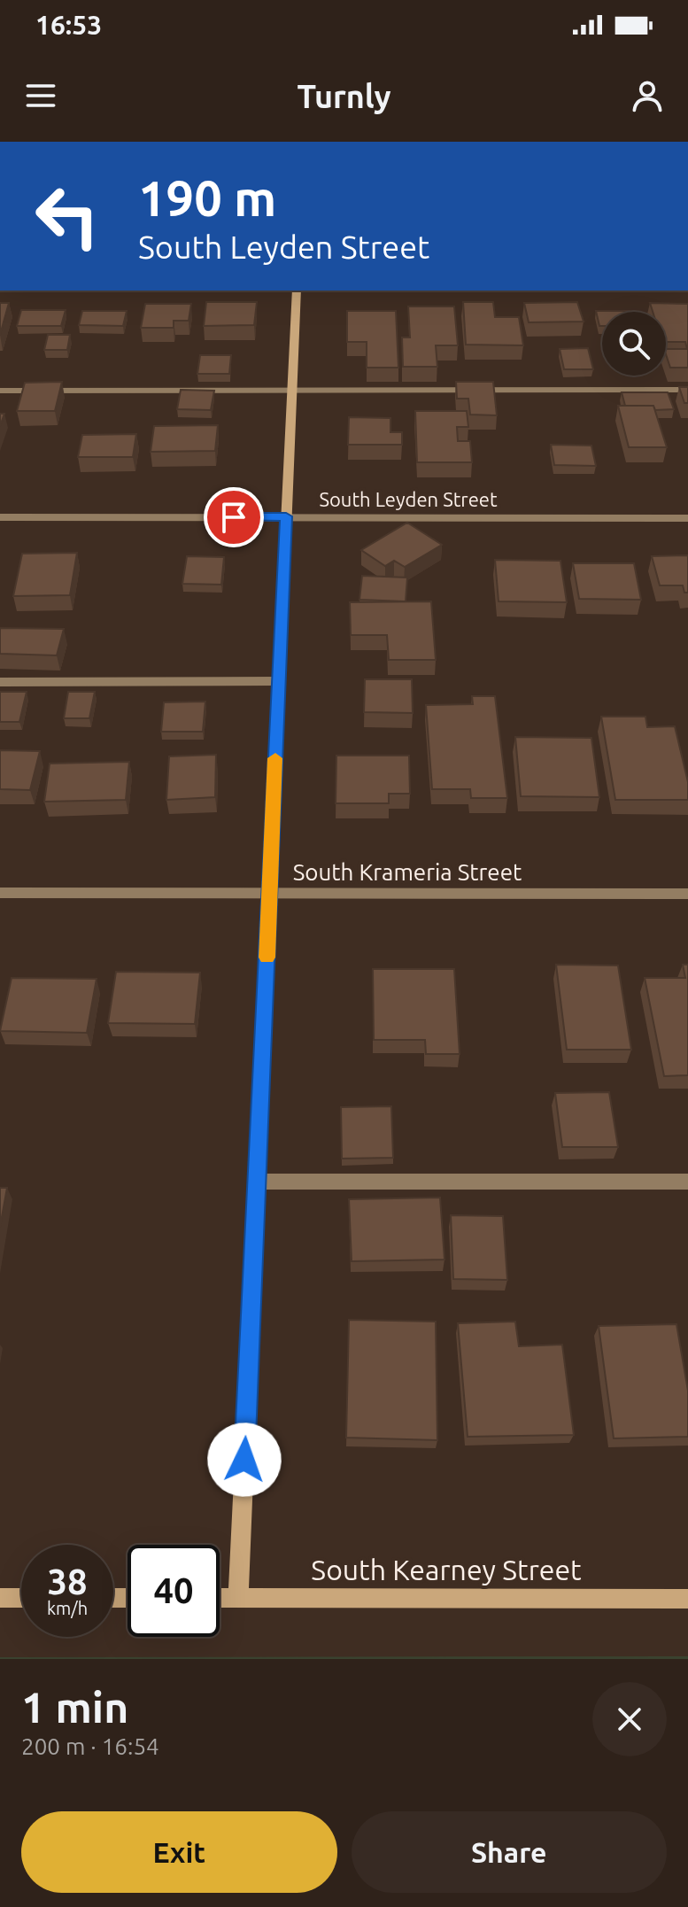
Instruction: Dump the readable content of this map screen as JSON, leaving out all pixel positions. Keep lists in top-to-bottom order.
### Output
{
  "streets": {
    "street": ["South Leyden Street", "South Krameria Street", "South Kearney Street"]
  },
  "page": {
    "status": "16:53",
    "header": "Turnly",
    "turn": ["190 m", "South Leyden Street"],
    "speed": "38 km/h",
    "limit": "40",
    "heading": ["1 min", "200 m · 16:54"],
    "buttons": ["Exit", "Share"]
  }
}
